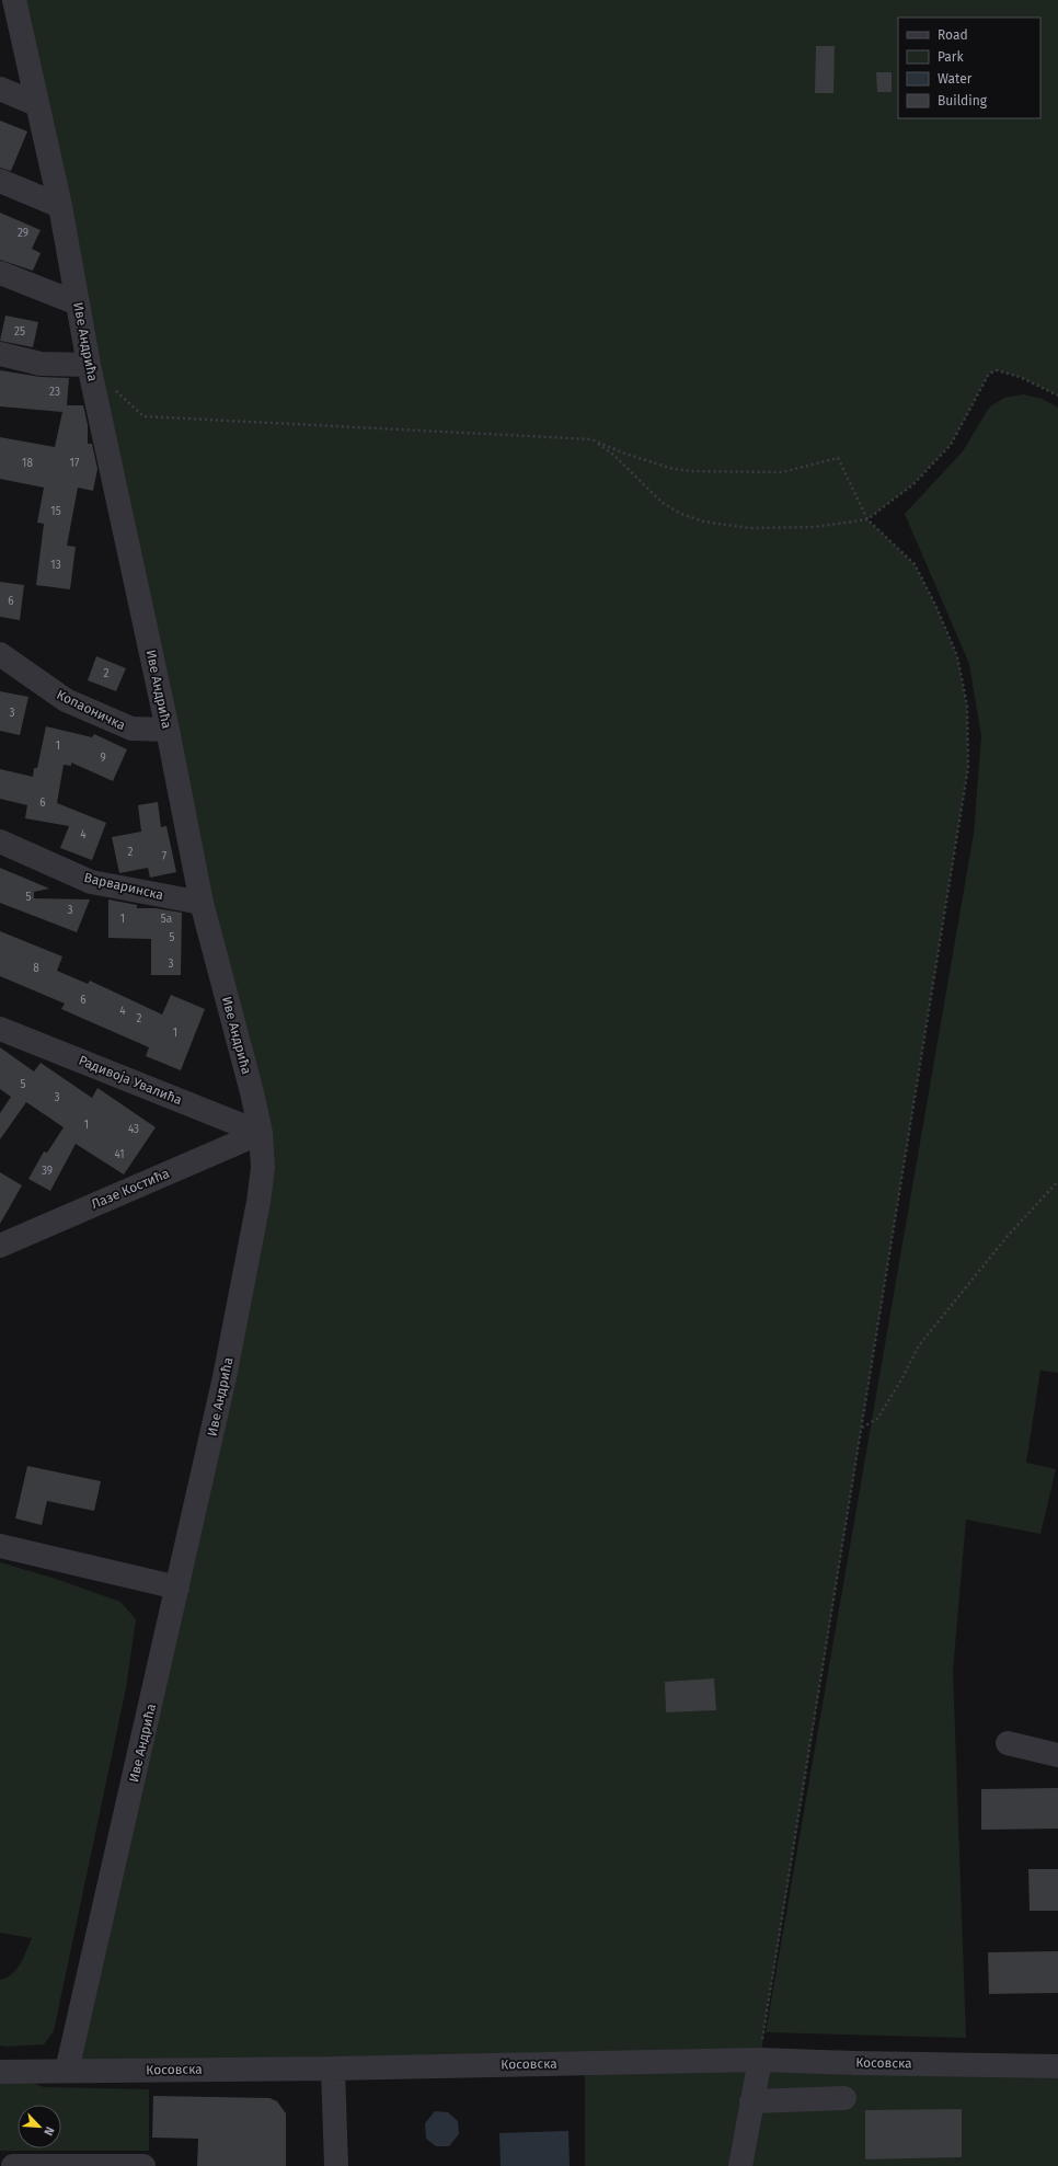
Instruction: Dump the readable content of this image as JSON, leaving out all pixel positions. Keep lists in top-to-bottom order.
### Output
{
  "streets": {
    "street": [
      "Иве Андрића",
      "Копаоничка",
      "Варваринска",
      "Радивоја Увалића",
      "Лазе Костића",
      "Косовска"
    ]
  },
  "crossings": [
    ["Иве Андрића", "Копаоничка"],
    ["Иве Андрића", "Варваринска"],
    ["Иве Андрића", "Радивоја Увалића"],
    ["Иве Андрића", "Лазе Костића"],
    ["Иве Андрића", "Косовска"],
    ["Радивоја Увалића", "Лазе Костића"]
  ],
  "house_numbers": [
    "29",
    "25",
    "23",
    "18",
    "17",
    "15",
    "13",
    "6",
    "2",
    "3",
    "1",
    "9",
    "6",
    "4",
    "2",
    "7",
    "5",
    "3",
    "1",
    "5a",
    "5",
    "3",
    "8",
    "6",
    "4",
    "2",
    "1",
    "5",
    "3",
    "1",
    "43",
    "41",
    "39"
  ],
  "legend": [
    "Road",
    "Park",
    "Water",
    "Building"
  ],
  "north": "bottom right"
}
